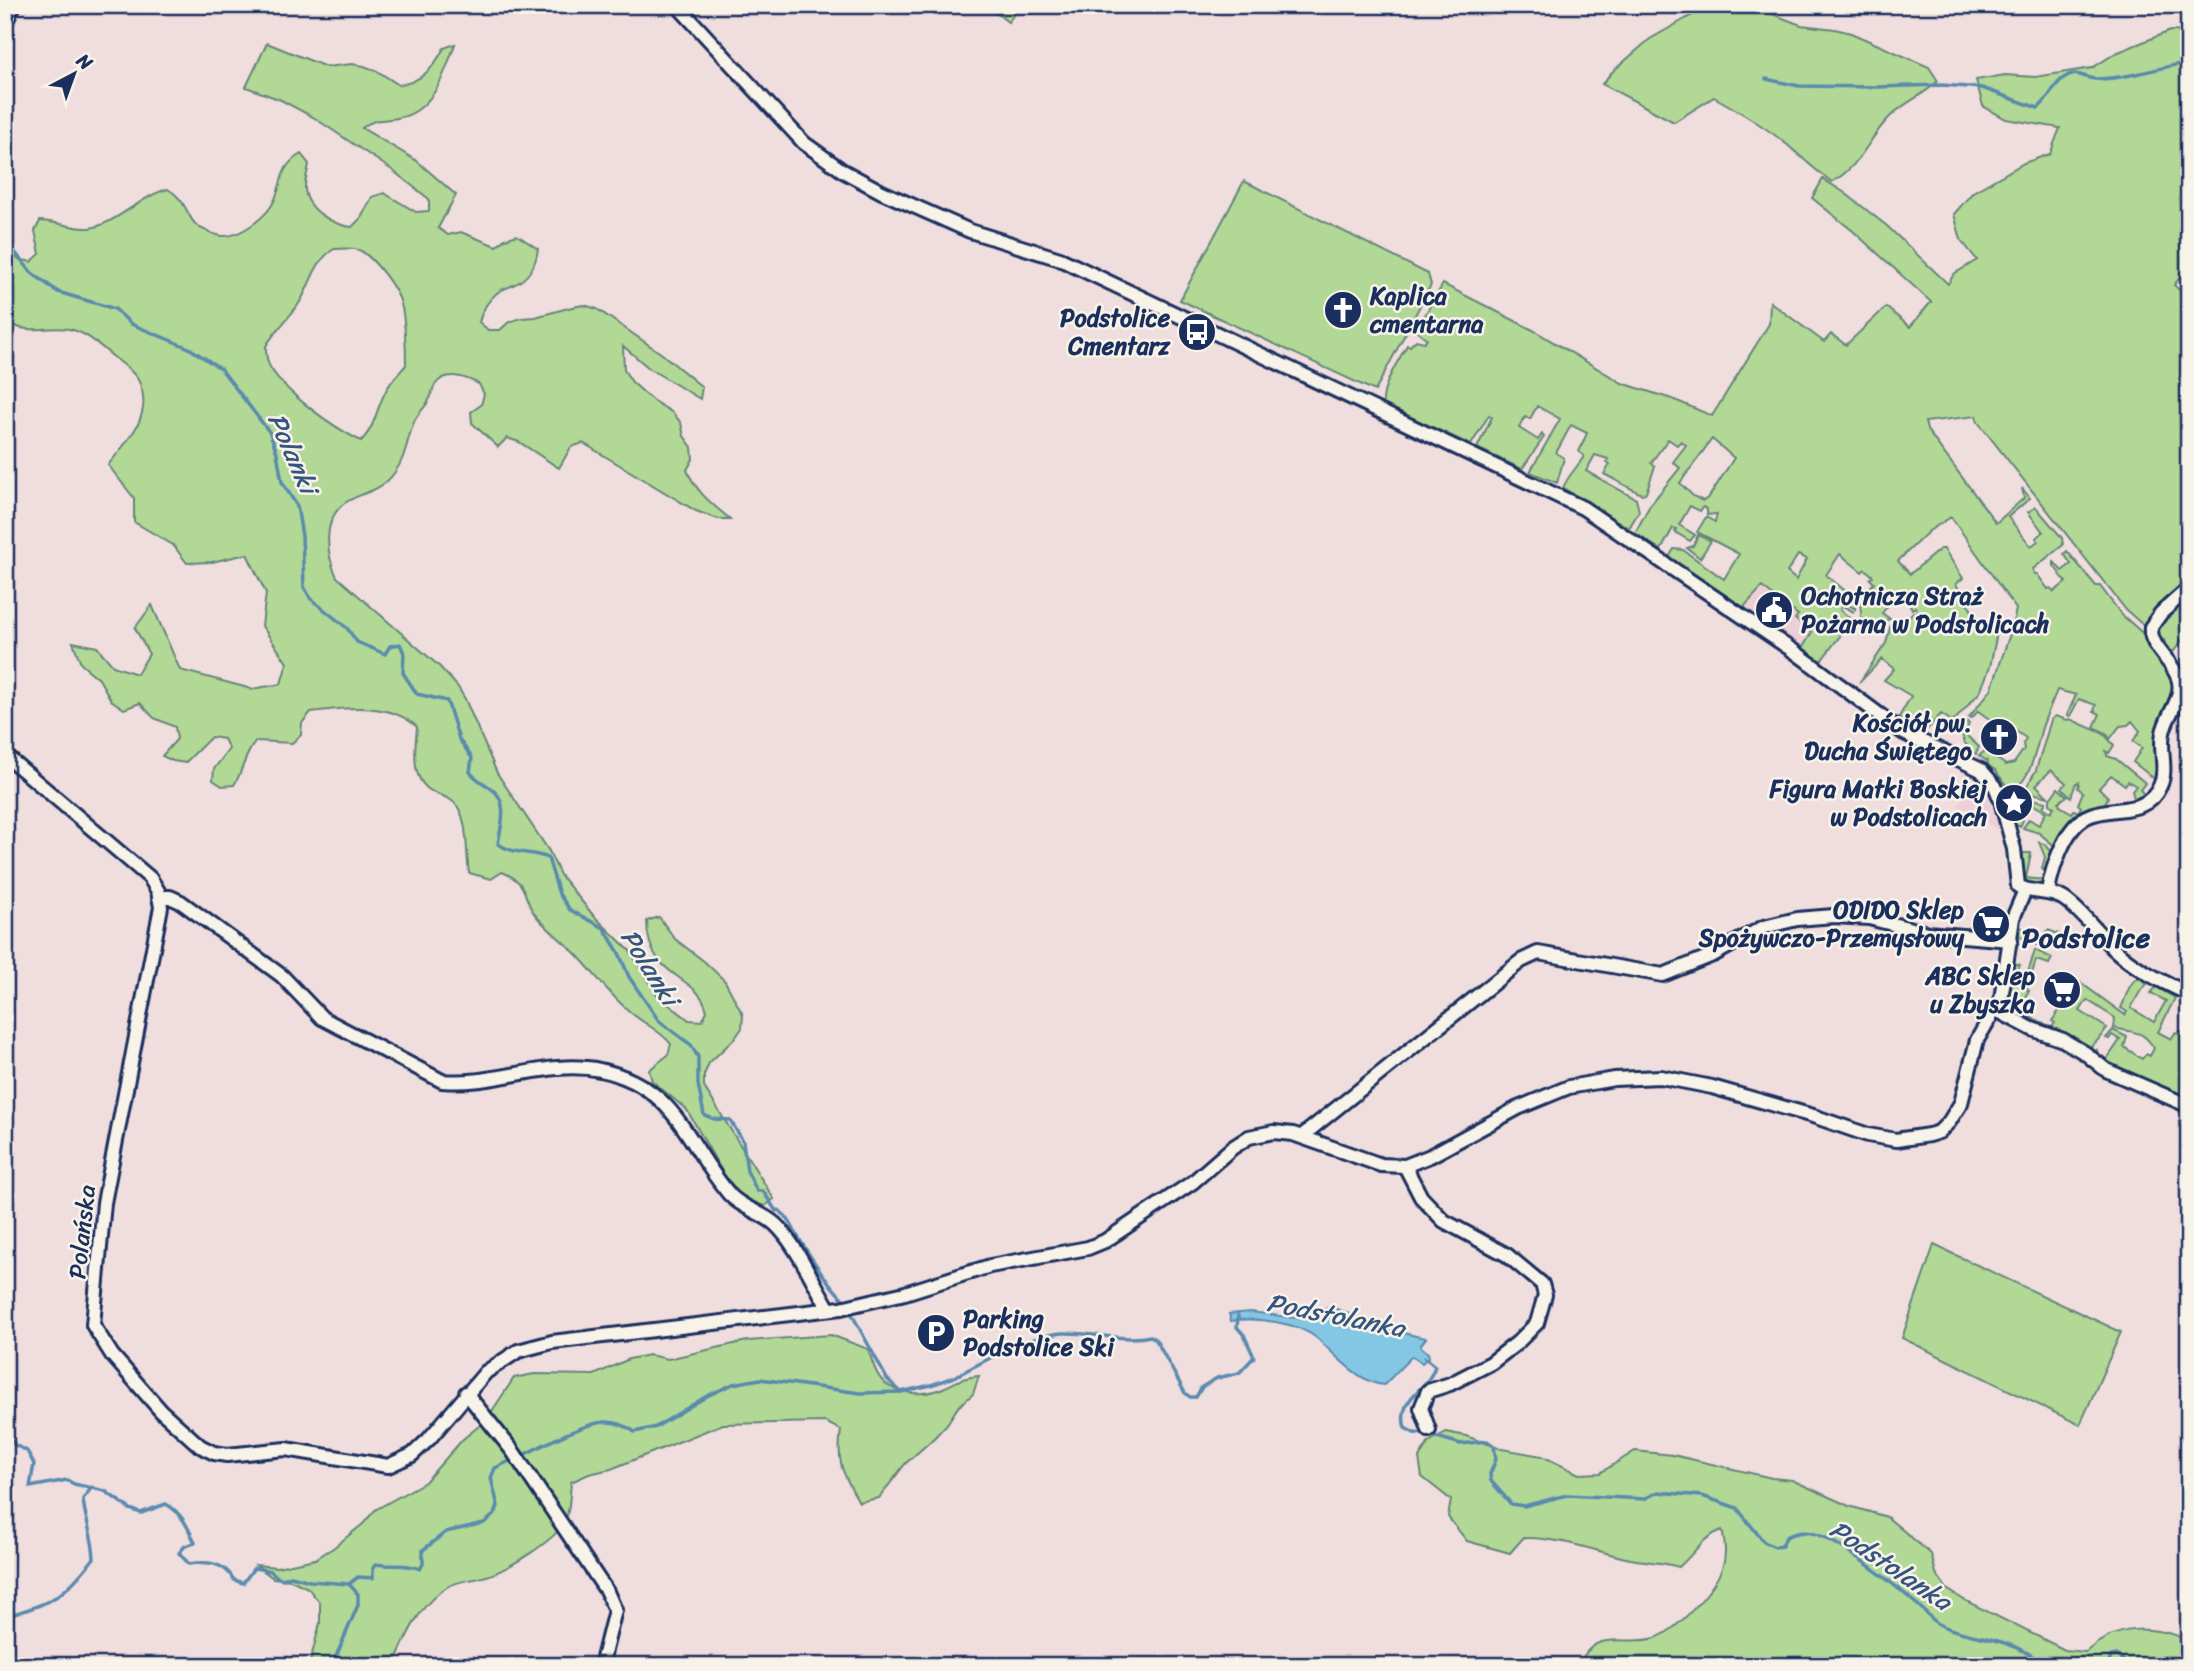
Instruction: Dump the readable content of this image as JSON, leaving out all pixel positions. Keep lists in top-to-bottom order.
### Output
{
  "streets": {
    "street": ["Polańska"]
  },
  "districts": ["Podstolice"],
  "water": ["Polanki", "Podstolanka"],
  "places": {
    "church": ["Kaplica cmentarna", "Kościół pw. Ducha Świętego"],
    "bus stop": ["Podstolice Cmentarz"],
    "public building": ["Ochotnicza Straż Pożarna w Podstolicach"],
    "place": ["Figura Matki Boskiej w Podstolicach"],
    "supermarket": ["ODIDO Sklep Spożywczo-Przemysłowy", "ABC Sklep u Zbyszka"],
    "parking": ["Parking Podstolice Ski"]
  },
  "north": "top right"
}
